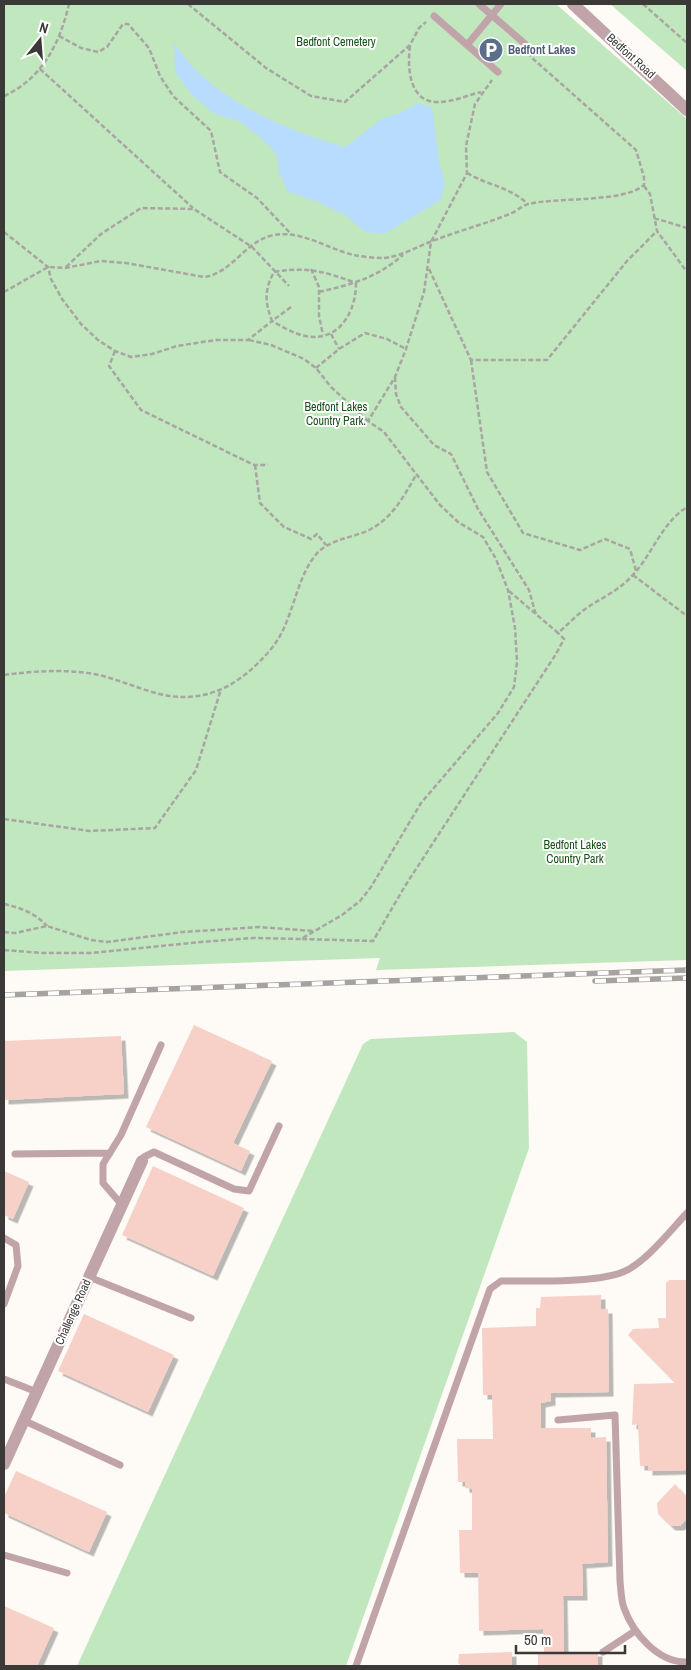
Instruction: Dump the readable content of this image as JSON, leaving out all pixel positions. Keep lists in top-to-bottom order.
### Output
{
  "streets": {
    "street": ["Bedfont Road", "Challenge Road"]
  },
  "parks": ["Bedfont Cemetery", "Bedfont Lakes Country Park.", "Bedfont Lakes Country Park"],
  "places": {
    "parking": ["Bedfont Lakes"]
  },
  "scale_bar": "50 m",
  "north": "top"
}
